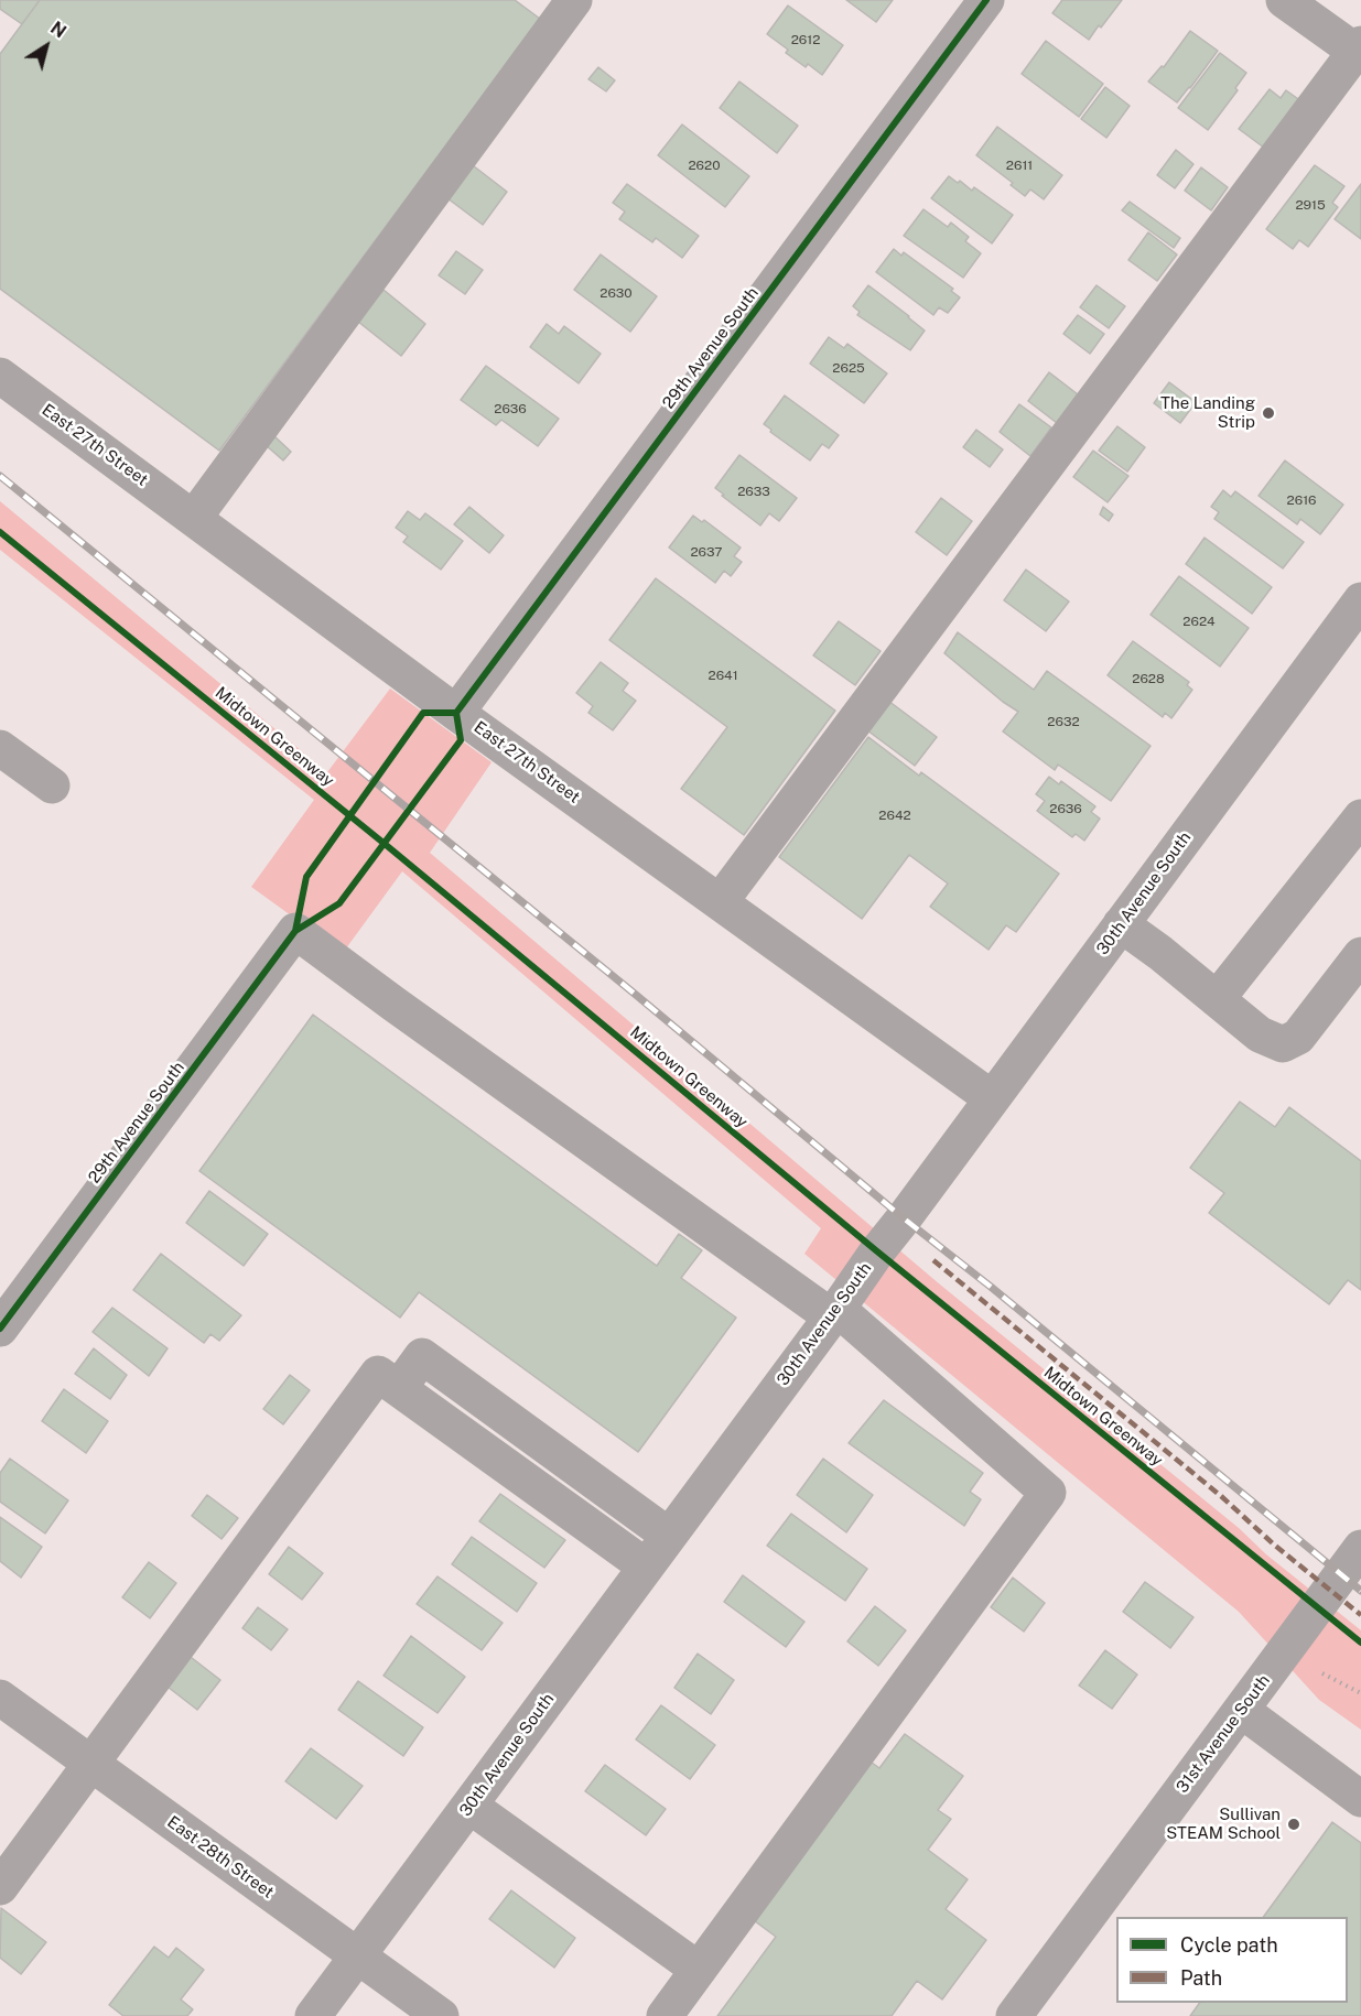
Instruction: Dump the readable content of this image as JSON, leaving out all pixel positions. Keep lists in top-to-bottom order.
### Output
{
  "streets": {
    "street": [
      "29th Avenue South",
      "East 27th Street",
      "30th Avenue South",
      "31st Avenue South",
      "East 28th Street"
    ],
    "cycle path": ["Midtown Greenway"]
  },
  "crossings": [
    ["29th Avenue South", "East 27th Street"],
    ["29th Avenue South", "30th Avenue South"],
    ["East 27th Street", "30th Avenue South"],
    ["30th Avenue South", "East 28th Street"]
  ],
  "places": ["The Landing Strip", "Sullivan STEAM School"],
  "house_numbers": [
    "2612",
    "2620",
    "2611",
    "2915",
    "2630",
    "2625",
    "2636",
    "2633",
    "2616",
    "2637",
    "2624",
    "2641",
    "2628",
    "2632",
    "2636",
    "2642"
  ],
  "legend": ["Cycle path", "Path"],
  "north": "top right"
}
